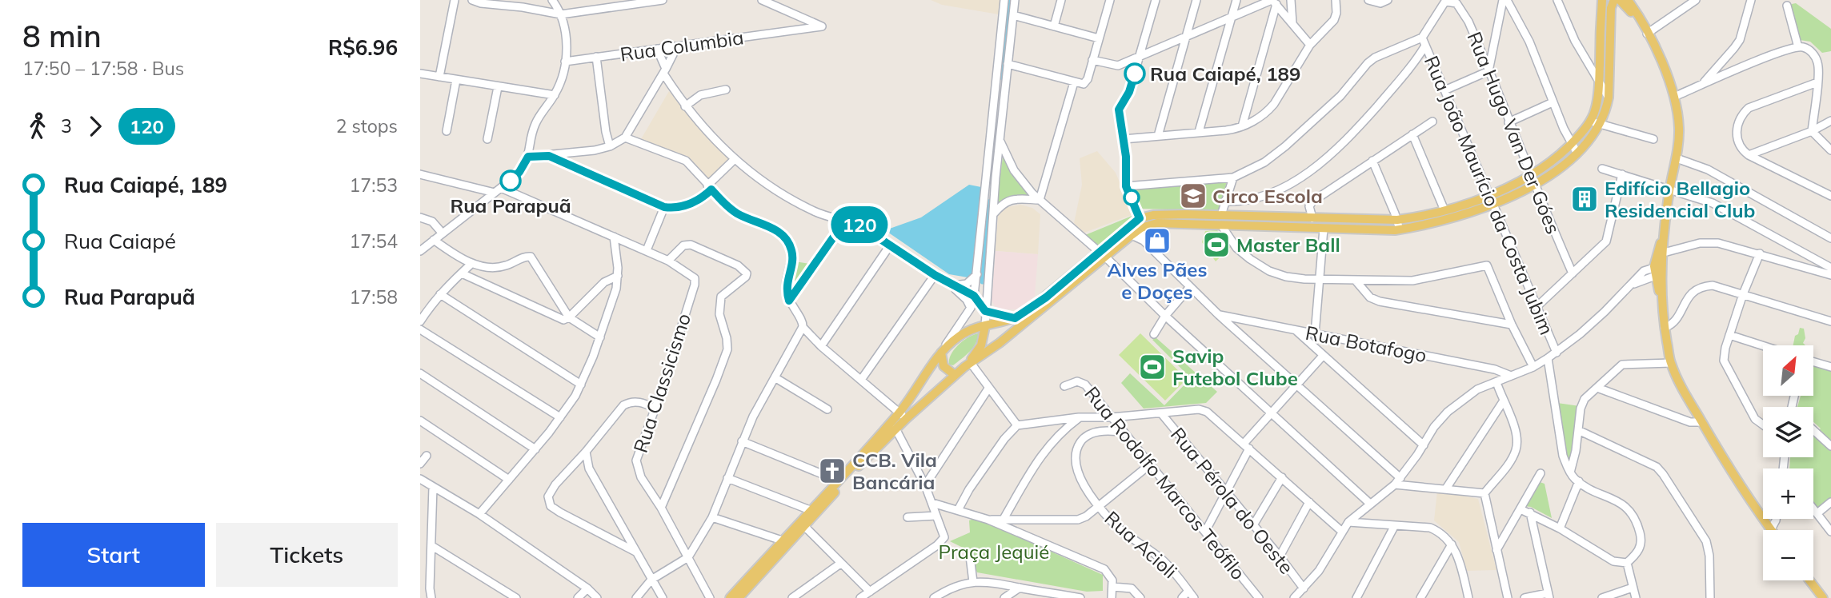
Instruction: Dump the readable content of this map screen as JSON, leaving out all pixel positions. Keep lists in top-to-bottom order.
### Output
{
  "streets": {
    "street": [
      "Rua Columbia",
      "Rua Hugo Van Der Góes",
      "Rua João Maurício da Costa Jubim",
      "Rua Botafogo",
      "Rua Classicismo",
      "Rua Rodolfo Marcos Teófilo",
      "Rua Pérola do Oeste",
      "Rua Acioli"
    ]
  },
  "crossings": [
    ["Rua Rodolfo Marcos Teófilo", "Rua Acioli"]
  ],
  "parks": ["Praça Jequié"],
  "places": {
    "other": ["Rua Caiapé, 189", "Rua Parapuã"],
    "school or university": ["Circo Escola"],
    "building": ["Edifício Bellagio Residencial Club"],
    "shop": ["Alves Pães e Doçes"],
    "sports": ["Master Ball", "Savip Futebol Clube"],
    "church": ["CCB. Vila Bancária"]
  },
  "lines": ["bus line 120"],
  "north": "top right",
  "page": {
    "heading": ["8 min", "17:50 – 17:58 · Bus", "R$6.96"],
    "on_map": "120",
    "legs": ["3", "120", "2 stops"],
    "list": [
      {
        "name": "Rua Caiapé, 189",
        "value": "17:53"
      },
      {
        "name": "Rua Caiapé",
        "value": "17:54"
      },
      {
        "name": "Rua Parapuã",
        "value": "17:58"
      }
    ],
    "map_buttons": ["+", "−"],
    "buttons": ["Start", "Tickets"]
  }
}
